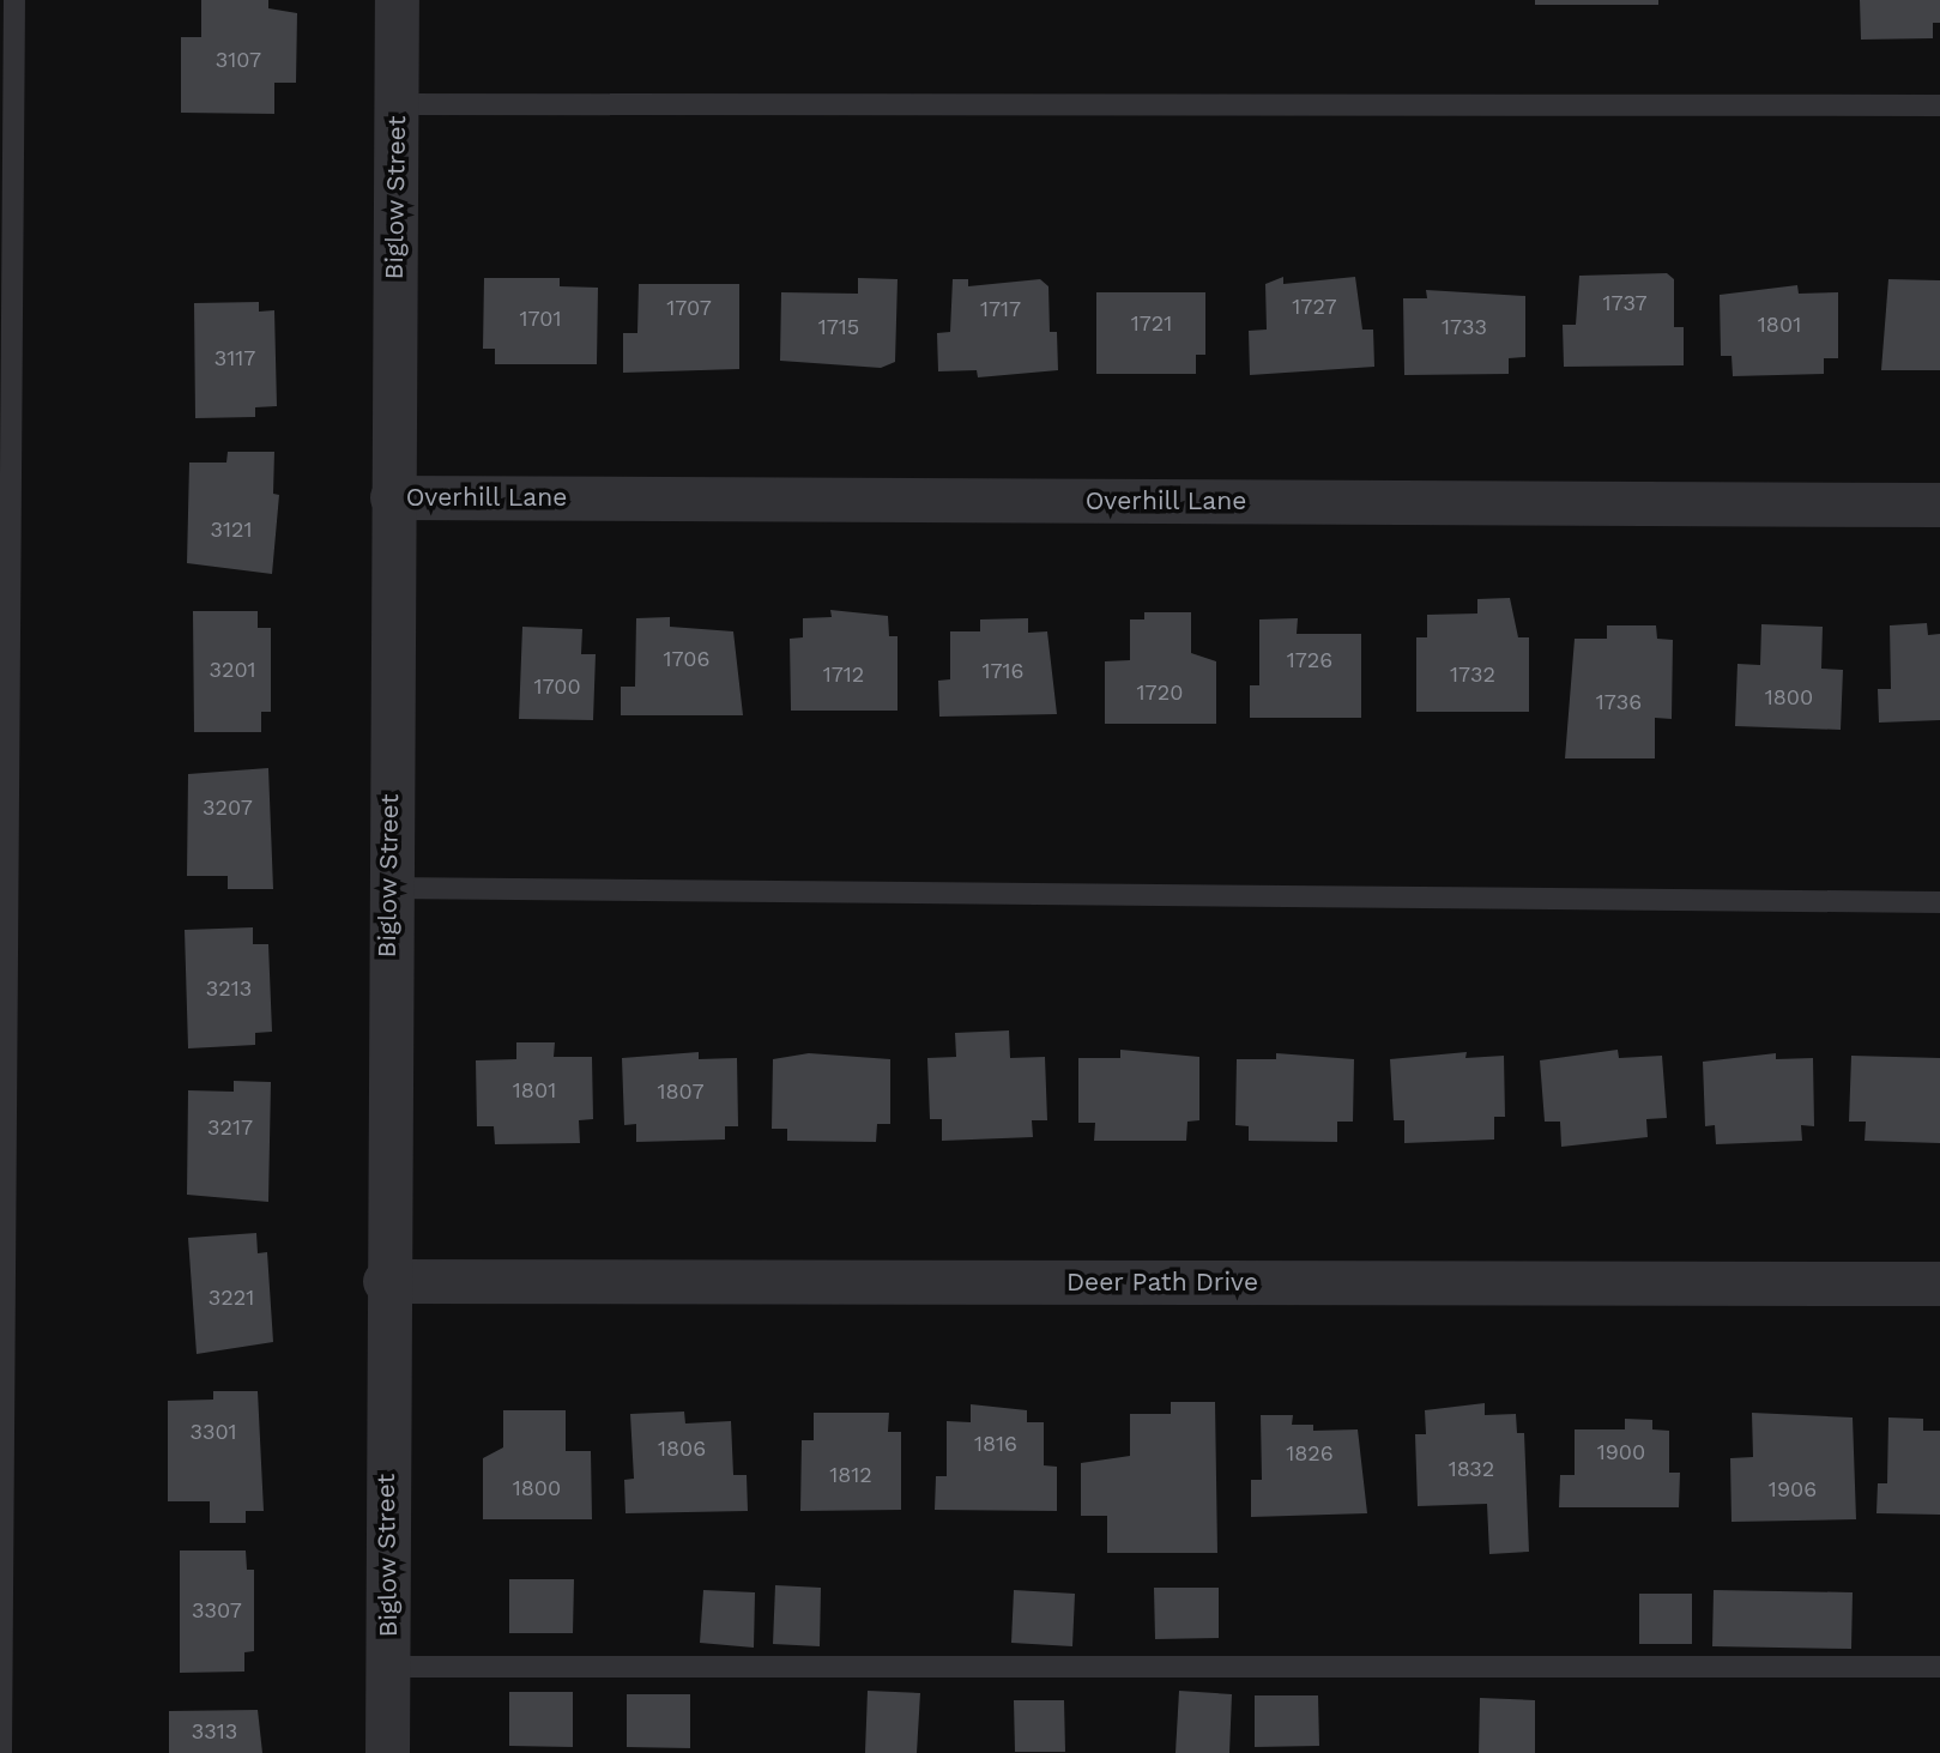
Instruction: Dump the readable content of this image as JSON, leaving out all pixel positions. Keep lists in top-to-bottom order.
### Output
{
  "streets": {
    "street": ["Biglow Street", "Overhill Lane", "Deer Path Drive"]
  },
  "crossings": [
    ["Biglow Street", "Overhill Lane"],
    ["Biglow Street", "Deer Path Drive"]
  ],
  "house_numbers": [
    "3107",
    "1737",
    "1727",
    "1707",
    "1717",
    "1701",
    "1721",
    "1801",
    "1715",
    "1733",
    "3117",
    "3121",
    "1706",
    "1726",
    "3201",
    "1716",
    "1712",
    "1732",
    "1700",
    "1720",
    "1800",
    "1736",
    "3207",
    "3213",
    "1801",
    "1807",
    "3217",
    "3221",
    "3301",
    "1816",
    "1806",
    "1900",
    "1826",
    "1832",
    "1812",
    "1800",
    "1906",
    "3307",
    "3313"
  ]
}
